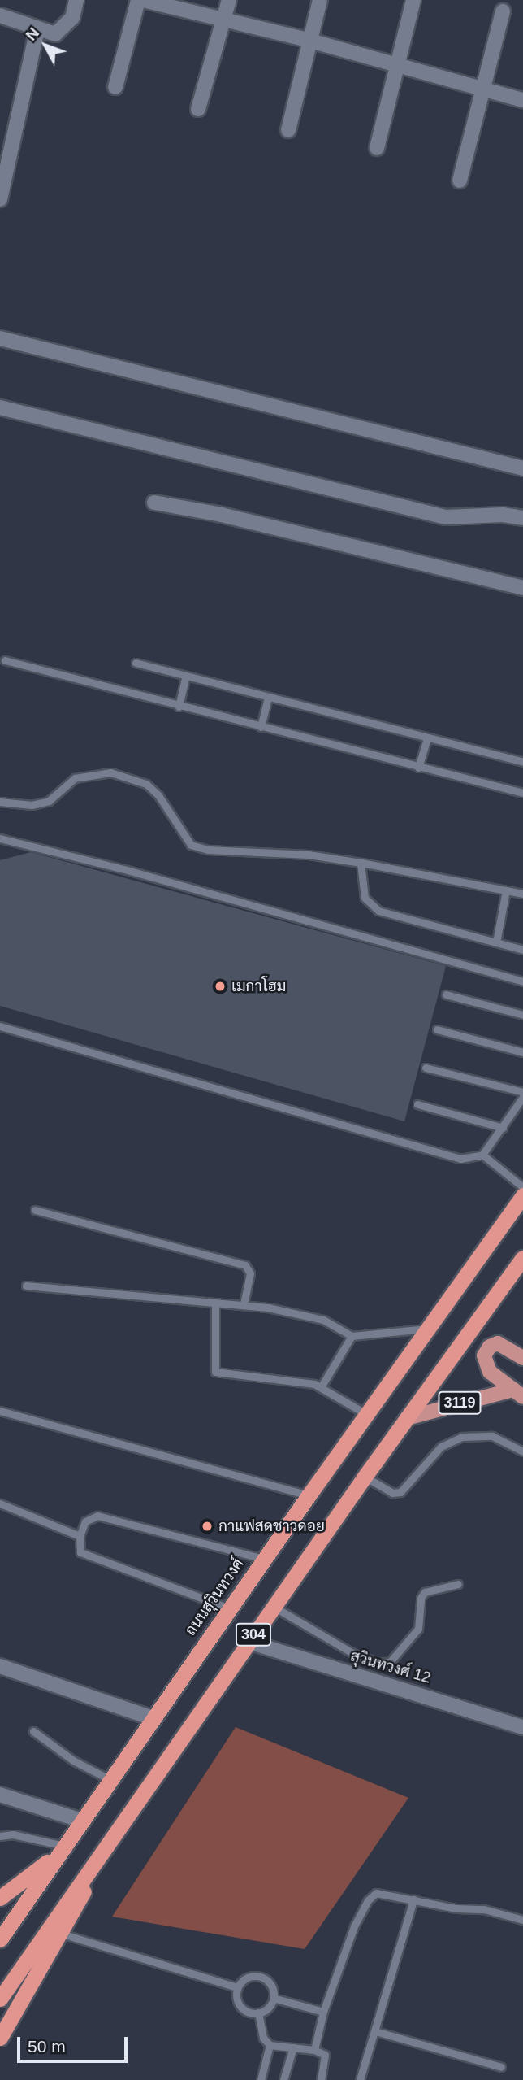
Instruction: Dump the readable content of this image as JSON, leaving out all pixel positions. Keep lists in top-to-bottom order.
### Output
{
  "streets": {
    "highway": ["ถนนสุวินทวงศ์", "304"],
    "main road": ["3119"],
    "street": ["สุวินทวงศ์ 12"]
  },
  "crossings": [
    ["3119", "304"],
    ["304", "สุวินทวงศ์ 12"]
  ],
  "places": ["เมกาโฮม", "กาแฟสดชาวดอย"],
  "scale_bar": "50 m",
  "north": "top left"
}
